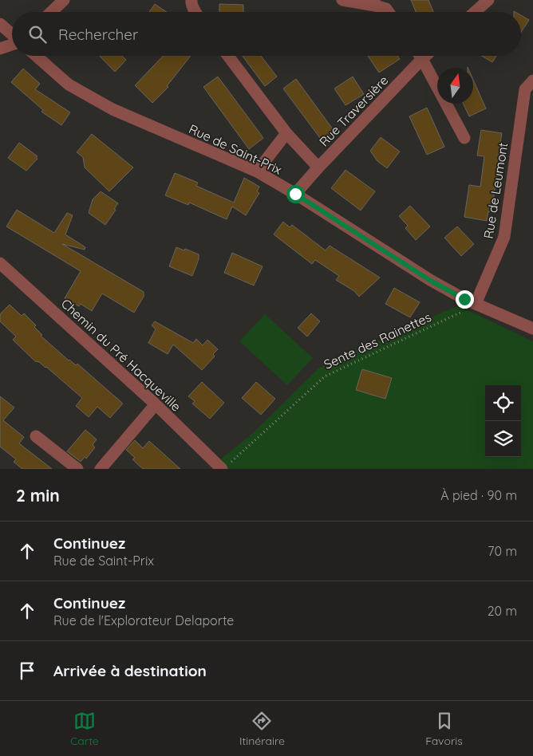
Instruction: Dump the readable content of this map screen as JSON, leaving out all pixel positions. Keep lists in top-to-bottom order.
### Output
{
  "streets": {
    "street": [
      "Rue Traversière",
      "Rue de Saint-Prix",
      "Rue de Leumont",
      "Chemin du Pré Hacqueville"
    ],
    "path": ["Sente des Rainettes"]
  },
  "crossings": [
    ["Rue Traversière", "Rue de Saint-Prix"],
    ["Rue de Saint-Prix", "Rue de Leumont"],
    ["Rue de Saint-Prix", "Sente des Rainettes"],
    ["Rue de Leumont", "Sente des Rainettes"],
    ["Sente des Rainettes", "Chemin du Pré Hacqueville"]
  ],
  "north": "top",
  "page": {
    "search": "Rechercher",
    "heading": ["2 min", "À pied · 90 m"],
    "list": [
      ["Continuez", "Rue de Saint-Prix", "70 m"],
      ["Continuez", "Rue de l'Explorateur Delaporte", "20 m"],
      "Arrivée à destination"
    ],
    "nav": ["Carte", "Itinéraire", "Favoris"]
  }
}
